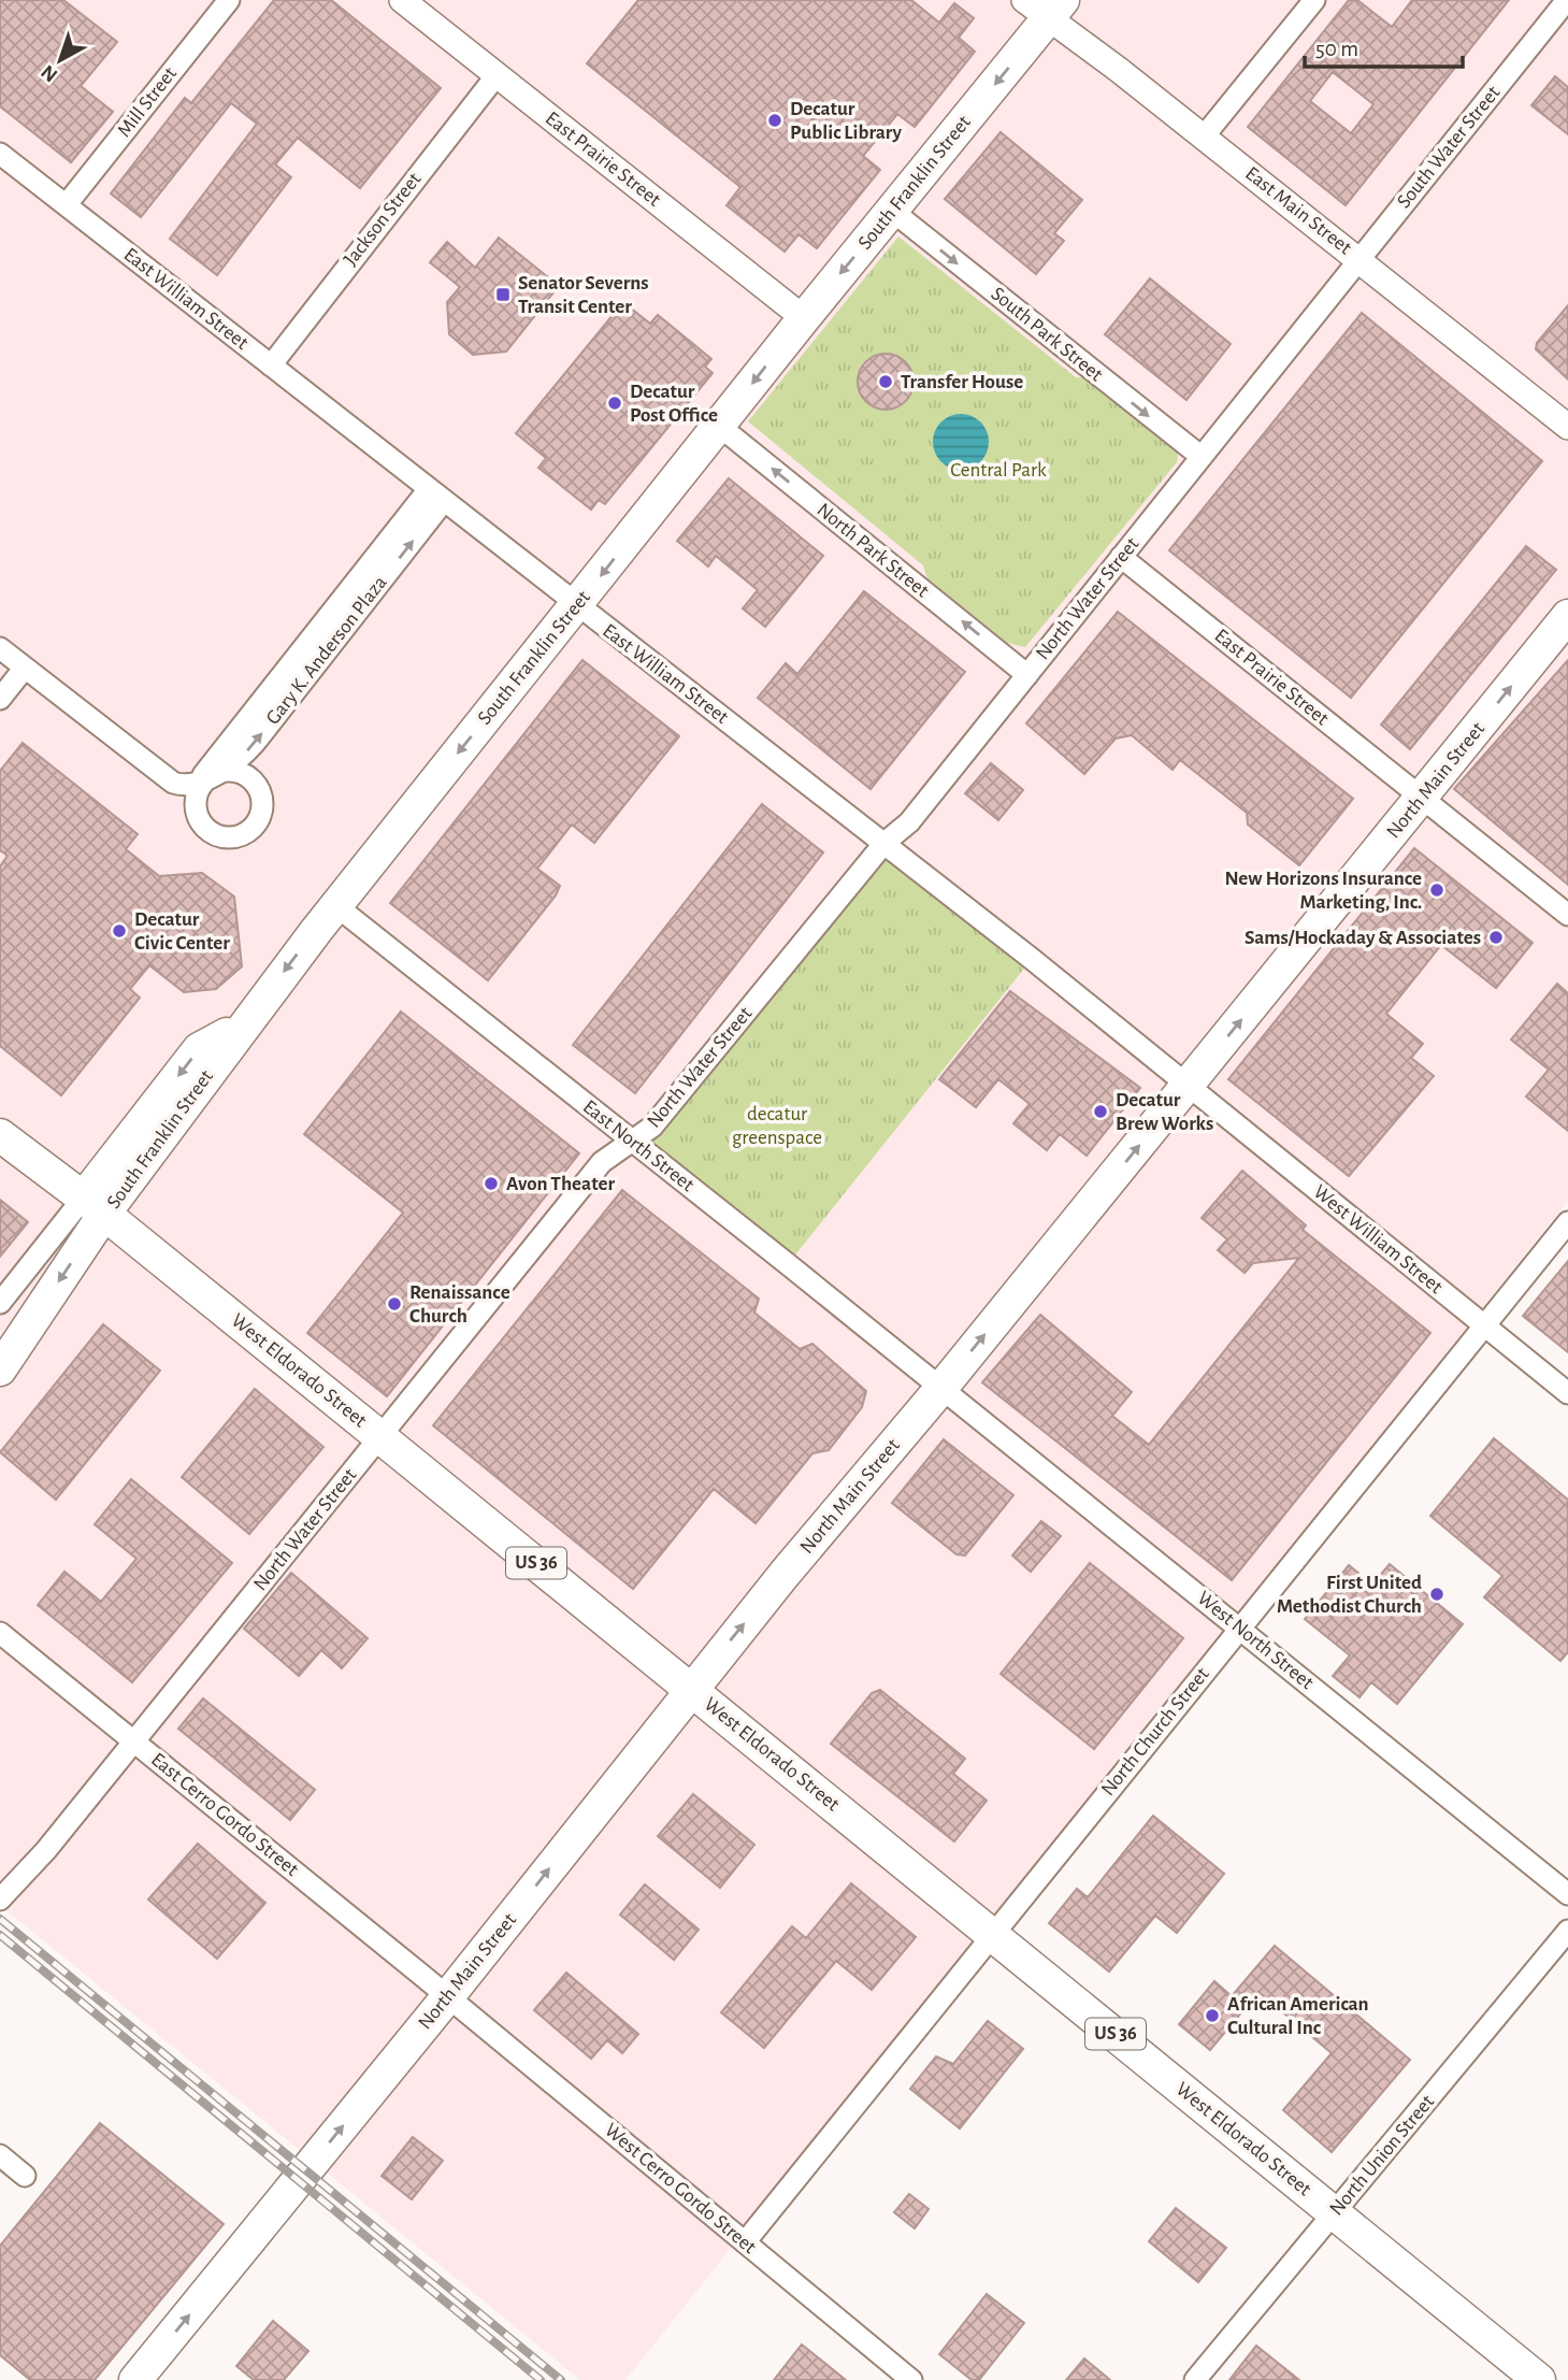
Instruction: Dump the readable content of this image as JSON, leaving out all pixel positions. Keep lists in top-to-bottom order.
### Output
{
  "streets": {
    "main road": [
      "South Franklin Street",
      "North Main Street",
      "West Eldorado Street",
      "US 36"
    ],
    "street": [
      "Mill Street",
      "South Water Street",
      "East Prairie Street",
      "East Main Street",
      "Jackson Street",
      "East William Street",
      "South Park Street",
      "North Park Street",
      "North Water Street",
      "Gary K. Anderson Plaza",
      "East North Street",
      "West William Street",
      "West North Street",
      "North Church Street",
      "East Cerro Gordo Street",
      "North Union Street",
      "West Cerro Gordo Street"
    ]
  },
  "crossings": [
    ["Mill Street", "East William Street"],
    ["South Water Street", "East Main Street"],
    ["South Water Street", "North Water Street"],
    ["East Prairie Street", "South Franklin Street"],
    ["East Prairie Street", "Jackson Street"],
    ["East Prairie Street", "North Water Street"],
    ["East Prairie Street", "North Main Street"],
    ["South Franklin Street", "East Main Street"],
    ["South Franklin Street", "East William Street"],
    ["South Franklin Street", "South Park Street"],
    ["South Franklin Street", "North Park Street"],
    ["South Franklin Street", "East North Street"],
    ["South Franklin Street", "West Eldorado Street"],
    ["East Main Street", "North Water Street"],
    ["Jackson Street", "East William Street"],
    ["East William Street", "North Water Street"],
    ["East William Street", "Gary K. Anderson Plaza"],
    ["East William Street", "North Main Street"],
    ["East William Street", "West William Street"],
    ["South Park Street", "North Water Street"],
    ["North Park Street", "North Water Street"],
    ["North Water Street", "East North Street"],
    ["North Water Street", "West Eldorado Street"],
    ["North Water Street", "East Cerro Gordo Street"],
    ["North Main Street", "East North Street"],
    ["North Main Street", "West William Street"],
    ["North Main Street", "West Eldorado Street"],
    ["North Main Street", "West North Street"],
    ["North Main Street", "East Cerro Gordo Street"],
    ["North Main Street", "West Cerro Gordo Street"],
    ["East North Street", "West North Street"],
    ["West William Street", "North Church Street"],
    ["West Eldorado Street", "North Church Street"],
    ["West Eldorado Street", "North Union Street"],
    ["West North Street", "North Church Street"],
    ["North Church Street", "West Cerro Gordo Street"],
    ["East Cerro Gordo Street", "West Cerro Gordo Street"]
  ],
  "one_way": [
    "South Franklin Street",
    "South Park Street",
    "North Park Street",
    "North Main Street"
  ],
  "parks": ["Central Park", "decatur greenspace"],
  "places": {
    "other": [
      "Decatur Public Library",
      "Transfer House",
      "Decatur Post Office",
      "New Horizons Insurance Marketing, Inc.",
      "Decatur Civic Center",
      "Sams/Hockaday & Associates",
      "Decatur Brew Works",
      "Avon Theater",
      "Renaissance Church",
      "First United Methodist Church",
      "African American Cultural Inc"
    ],
    "transit": ["Senator Severns Transit Center"]
  },
  "scale_bar": "50 m",
  "north": "bottom left"
}
